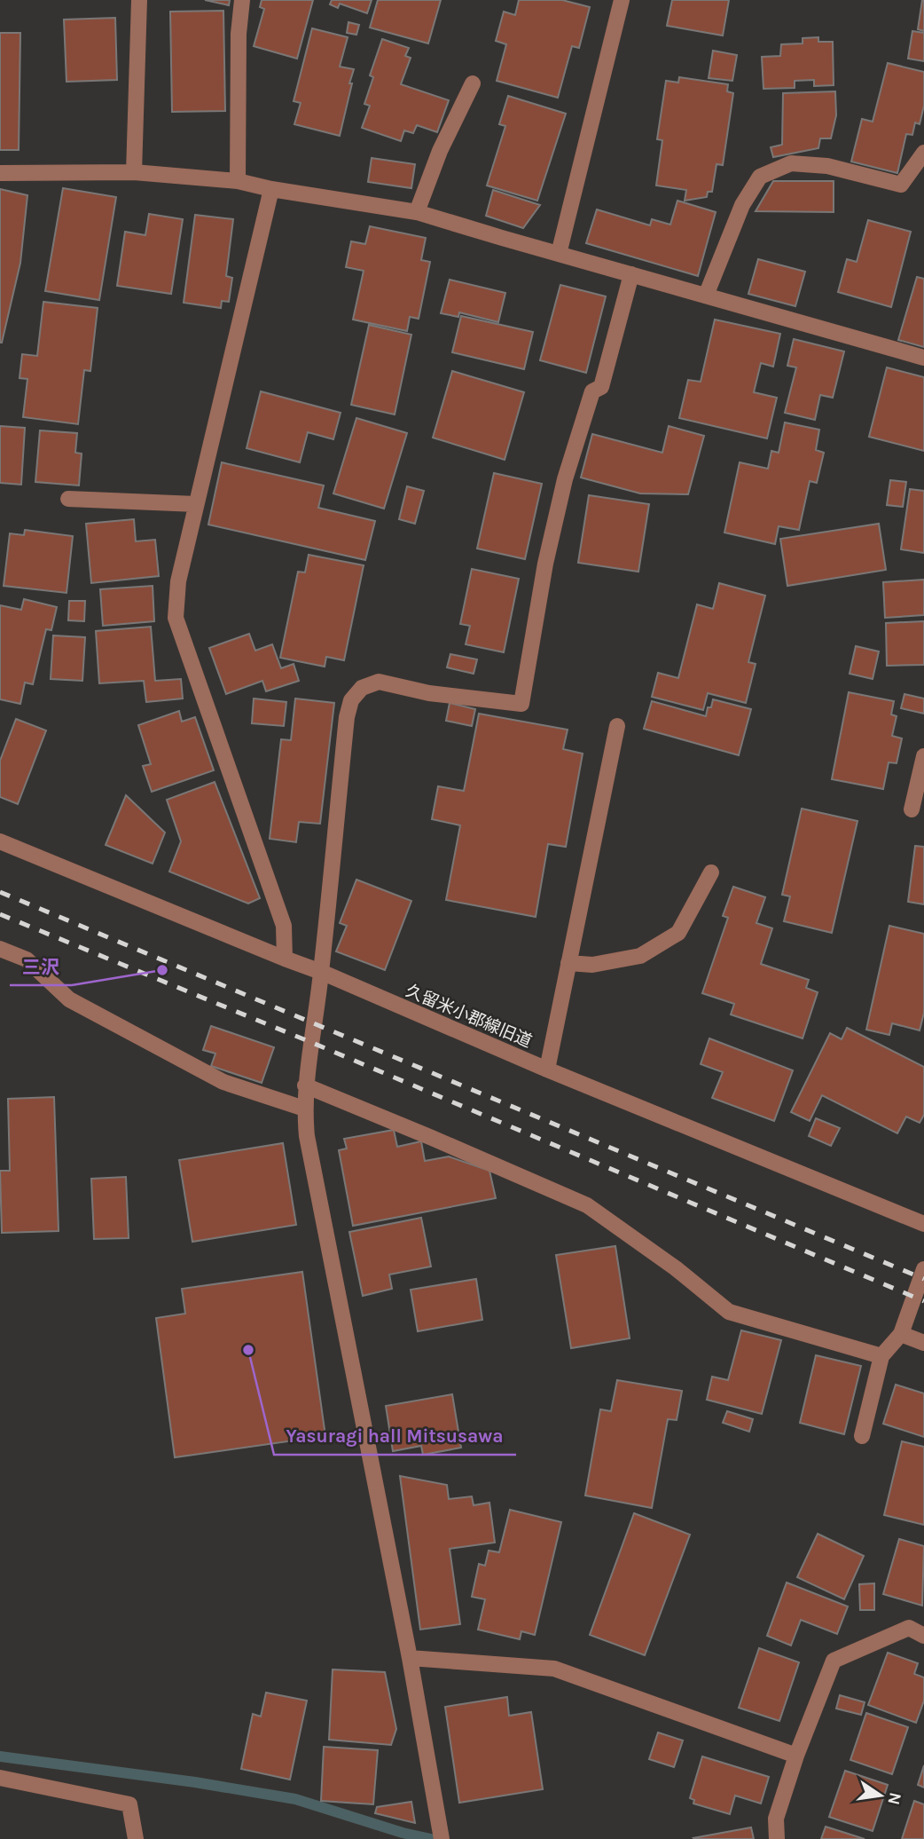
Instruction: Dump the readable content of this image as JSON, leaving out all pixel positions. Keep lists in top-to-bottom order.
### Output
{
  "streets": {
    "street": ["久留米小郡線旧道"]
  },
  "places": ["三沢", "Yasuragi hall Mitsusawa"],
  "north": "right"
}
